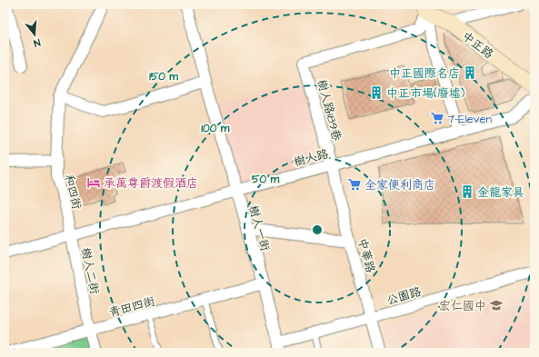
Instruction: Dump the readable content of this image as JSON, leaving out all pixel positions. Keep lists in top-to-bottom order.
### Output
{
  "streets": {
    "main road": ["中正路"],
    "street": [
      "樹人路189巷",
      "樹人路",
      "和四街",
      "樹人一街",
      "中華路",
      "樹人二街",
      "公園路",
      "青田四街"
    ]
  },
  "crossings": [
    ["中正路", "樹人路189巷"],
    ["樹人路189巷", "樹人路"],
    ["樹人路189巷", "中華路"],
    ["樹人路", "和四街"],
    ["樹人路", "樹人一街"],
    ["樹人路", "中華路"],
    ["樹人路", "樹人二街"],
    ["和四街", "樹人二街"],
    ["樹人一街", "公園路"],
    ["樹人一街", "青田四街"],
    ["中華路", "公園路"],
    ["樹人二街", "青田四街"]
  ],
  "places": {
    "building": ["中正國際名店", "中正市場(廢墟)", "金龍家具"],
    "supermarket": ["7-Eleven", "全家便利商店"],
    "hotel": ["承萬尊爵渡假酒店"],
    "school or university": ["宏仁國中"]
  },
  "north": "bottom",
  "rings": ["150 m", "100 m", "50 m"]
}
